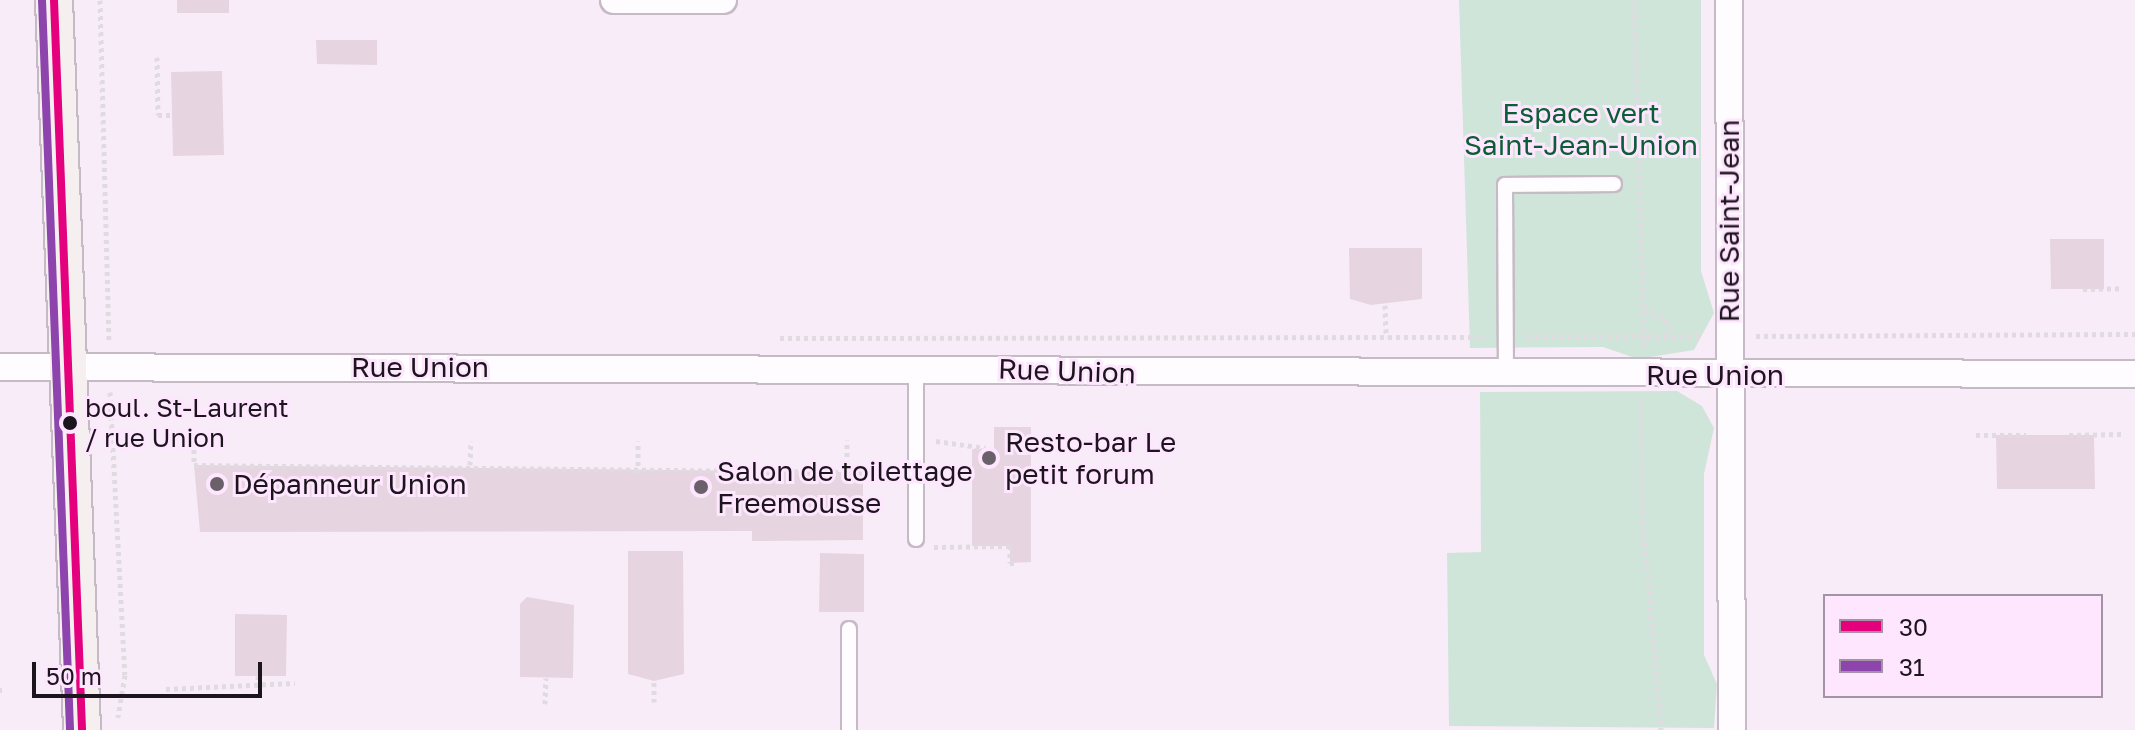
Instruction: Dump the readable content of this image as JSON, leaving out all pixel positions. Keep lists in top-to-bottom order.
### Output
{
  "streets": {
    "street": ["Rue Saint-Jean", "Rue Union"]
  },
  "crossings": [
    ["Rue Saint-Jean", "Rue Union"]
  ],
  "parks": ["Espace vert Saint-Jean-Union"],
  "places": [
    "boul. St-Laurent / rue Union",
    "Resto-bar Le petit forum",
    "Dépanneur Union",
    "Salon de toilettage Freemousse"
  ],
  "lines": ["transit line 30", "transit line 31"],
  "legend": ["30", "31"],
  "scale_bar": "50 m"
}
